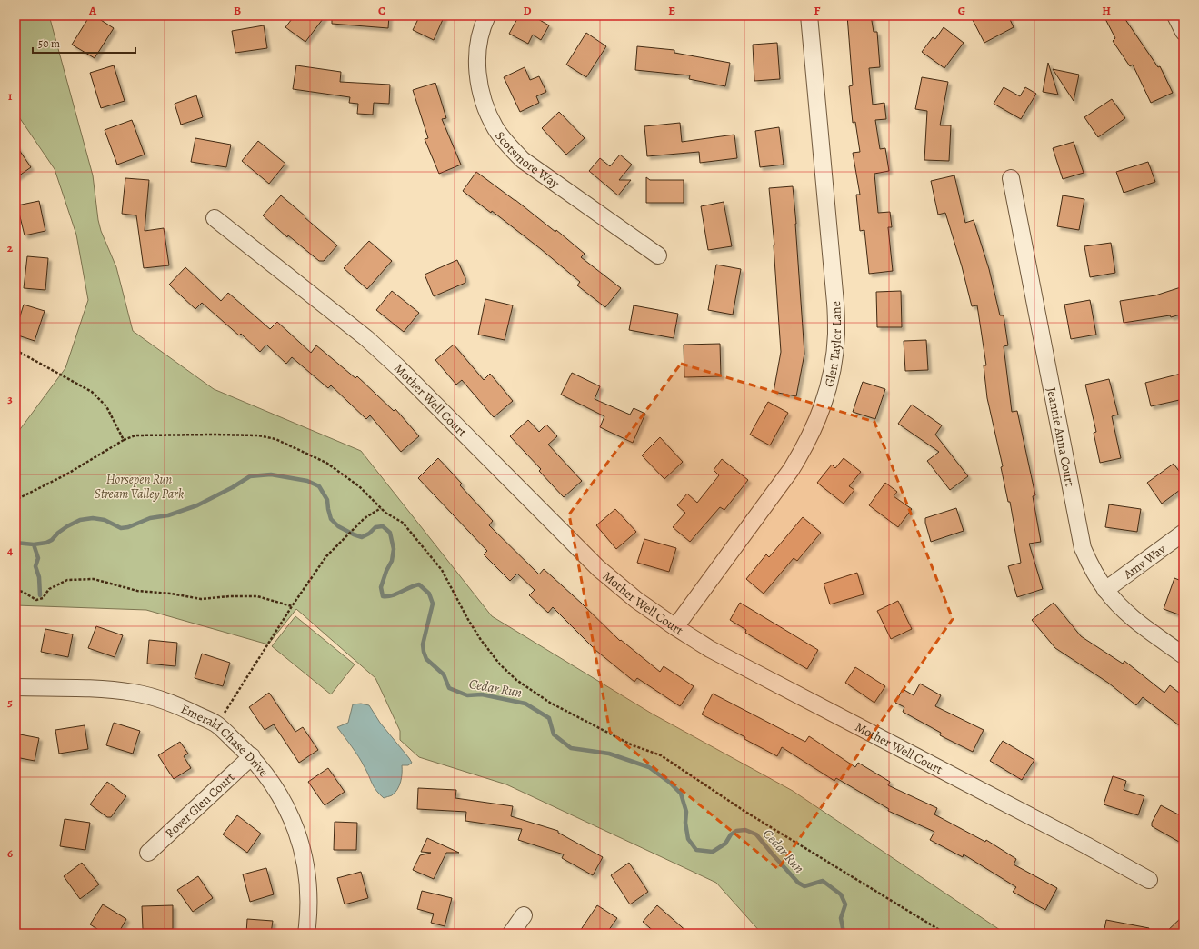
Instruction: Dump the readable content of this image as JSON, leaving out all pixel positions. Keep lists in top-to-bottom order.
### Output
{
  "streets": {
    "street": [
      "Scotsmore Way",
      "Glen Taylor Lane",
      "Mother Well Court",
      "Jeannie Anna Court",
      "Amy Way",
      "Emerald Chase Drive",
      "Rover Glen Court"
    ]
  },
  "crossings": [
    ["Glen Taylor Lane", "Mother Well Court"],
    ["Jeannie Anna Court", "Amy Way"],
    ["Emerald Chase Drive", "Rover Glen Court"]
  ],
  "water": ["Cedar Run"],
  "parks": ["Horsepen Run Stream Valley Park"],
  "scale_bar": "50 m",
  "grid": {
    "columns": [
      "A",
      "B",
      "C",
      "D",
      "E",
      "F",
      "G",
      "H"
    ],
    "rows": [
      "1",
      "2",
      "3",
      "4",
      "5",
      "6"
    ]
  }
}
